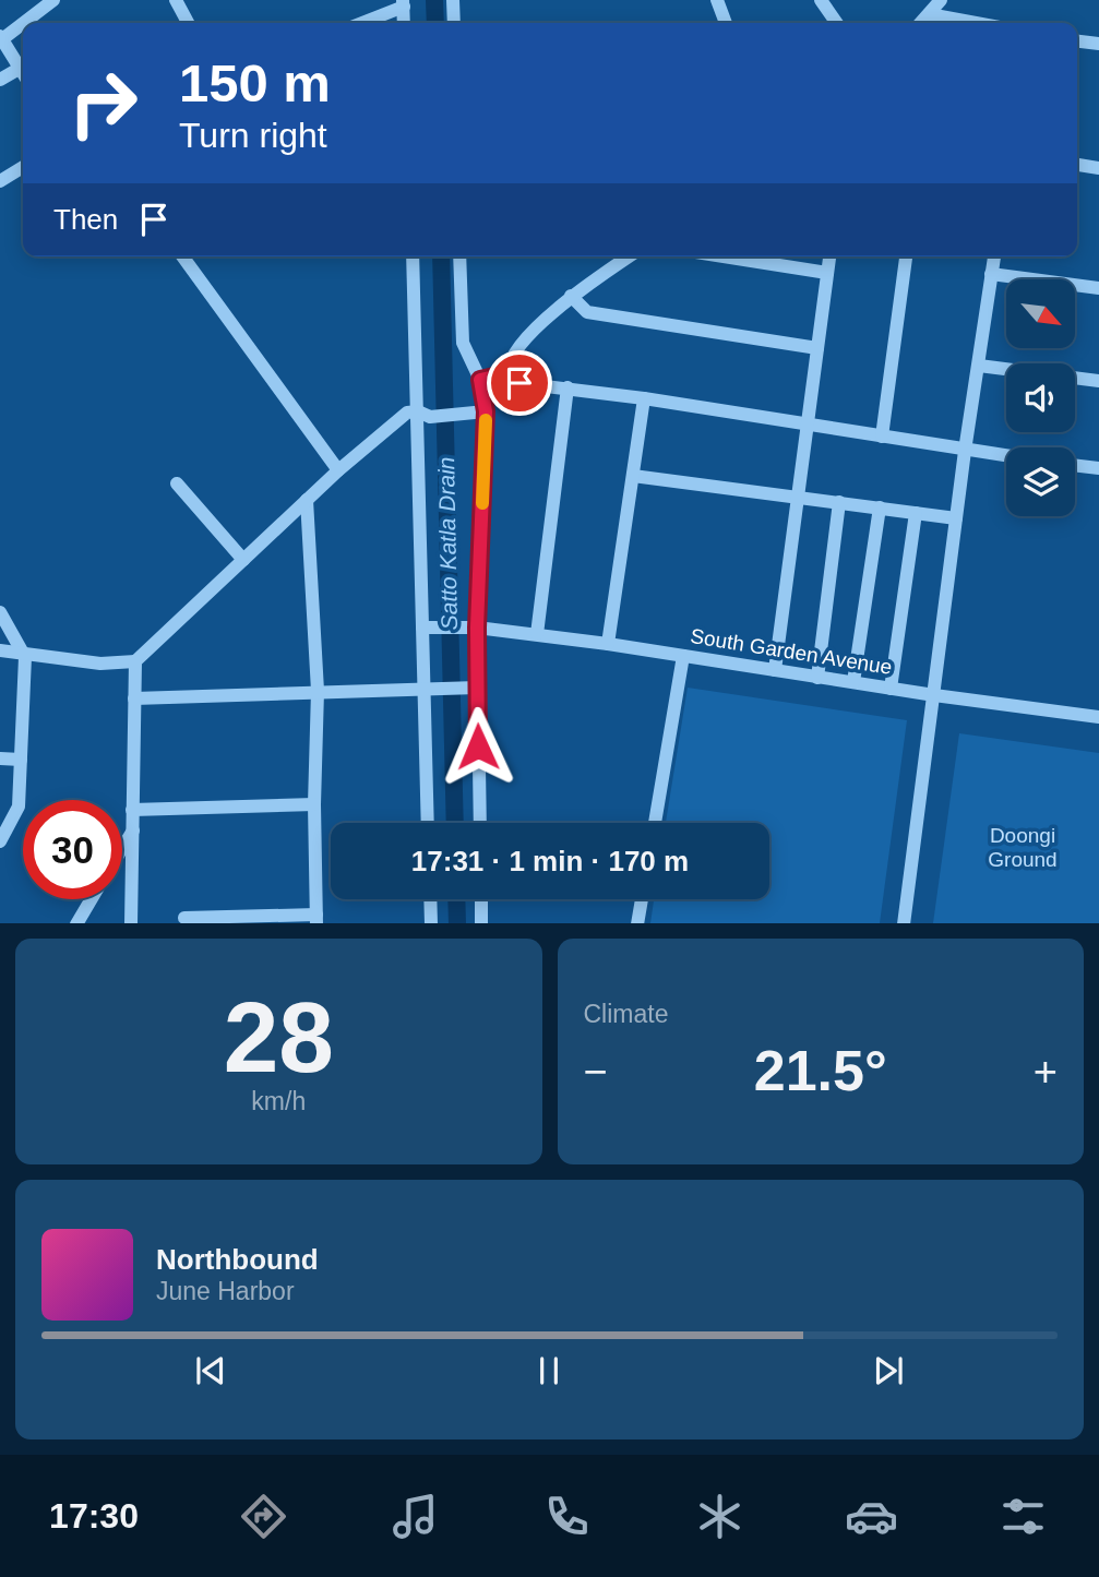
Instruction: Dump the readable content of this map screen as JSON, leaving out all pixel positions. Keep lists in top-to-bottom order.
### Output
{
  "streets": {
    "street": ["South Garden Avenue"]
  },
  "water": ["Satto Katla Drain"],
  "parks": ["Doongi Ground"],
  "north": "bottom right",
  "page": {
    "turn": ["150 m", "Turn right"],
    "then": "Then",
    "limit": "30",
    "trip": "17:31 · 1 min · 170 m",
    "tile": [
      ["28", "km/h"],
      "Climate"
    ],
    "heat": ["−", "21.5°", "+"],
    "song": ["Northbound", "June Harbor"],
    "tabs": "17:30"
  }
}
